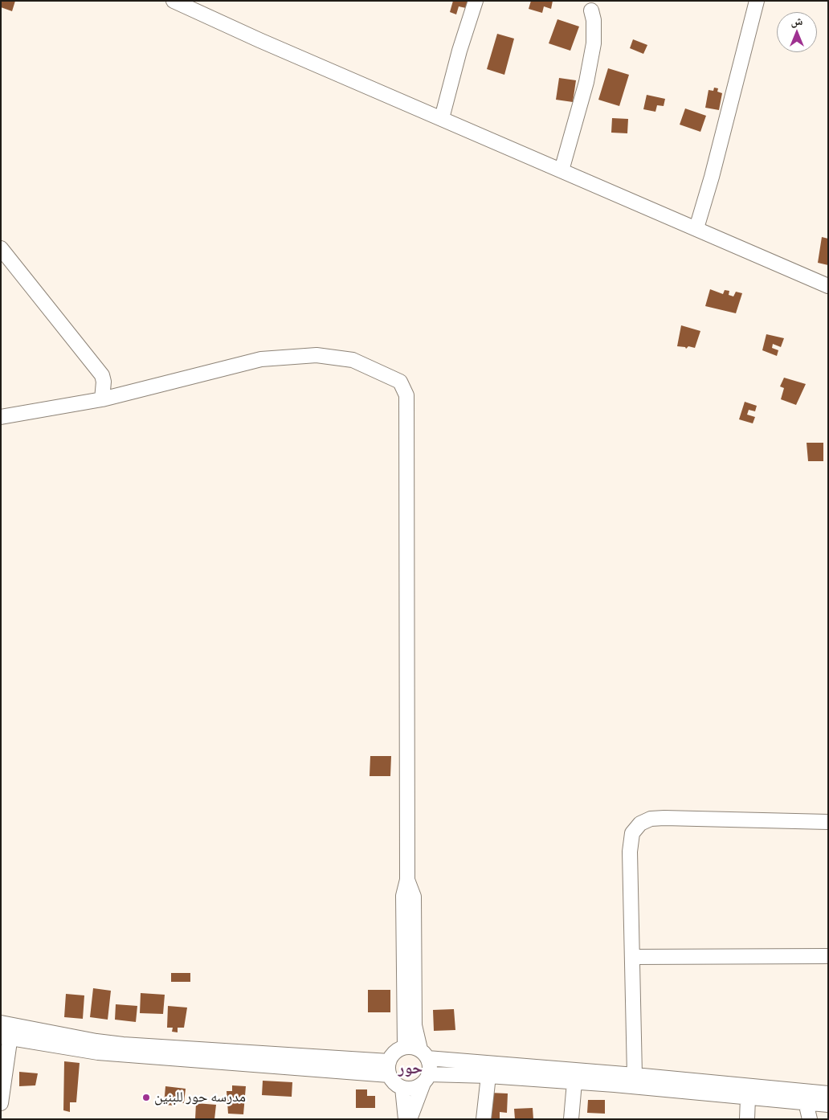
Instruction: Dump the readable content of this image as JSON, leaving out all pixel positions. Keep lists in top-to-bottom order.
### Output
{
  "districts": ["حور"],
  "places": ["مدرسه حور للبنين"],
  "north": "top"
}
